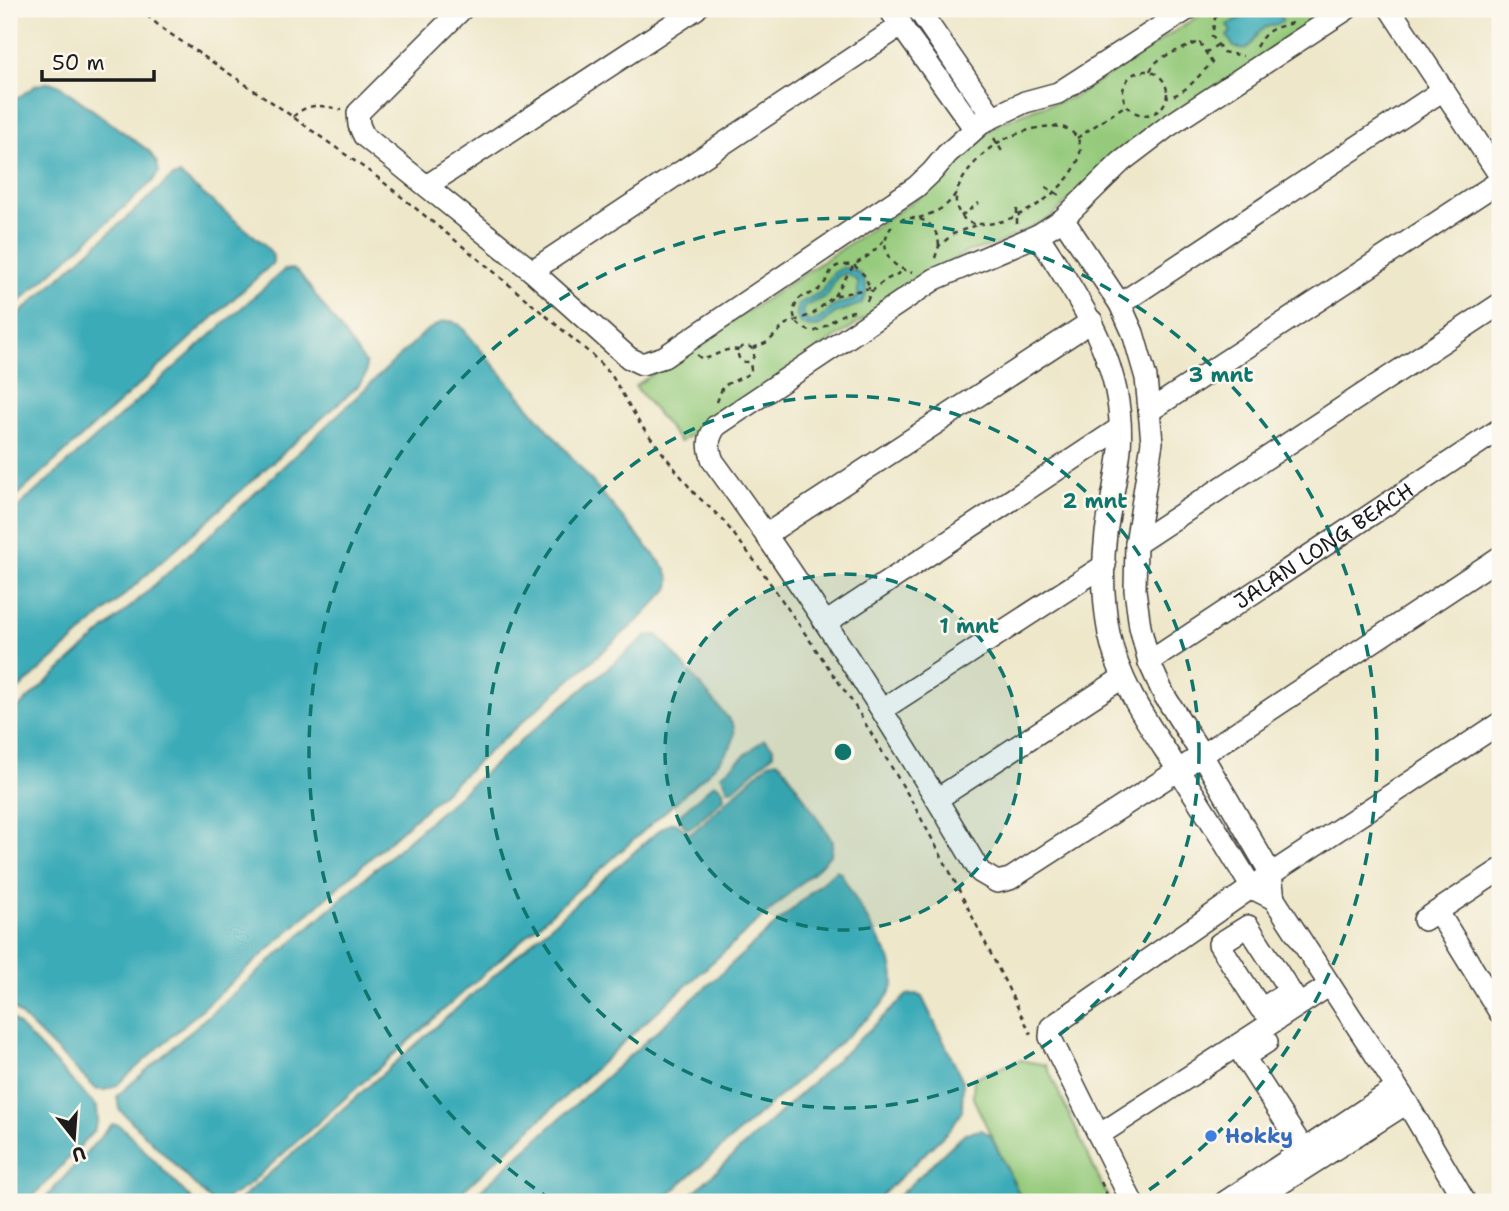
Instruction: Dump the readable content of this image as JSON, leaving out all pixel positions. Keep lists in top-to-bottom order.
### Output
{
  "streets": {
    "street": ["JALAN LONG BEACH"]
  },
  "places": ["Hokky"],
  "scale_bar": "50 m",
  "north": "bottom",
  "rings": ["3 mnt", "2 mnt", "1 mnt"]
}
